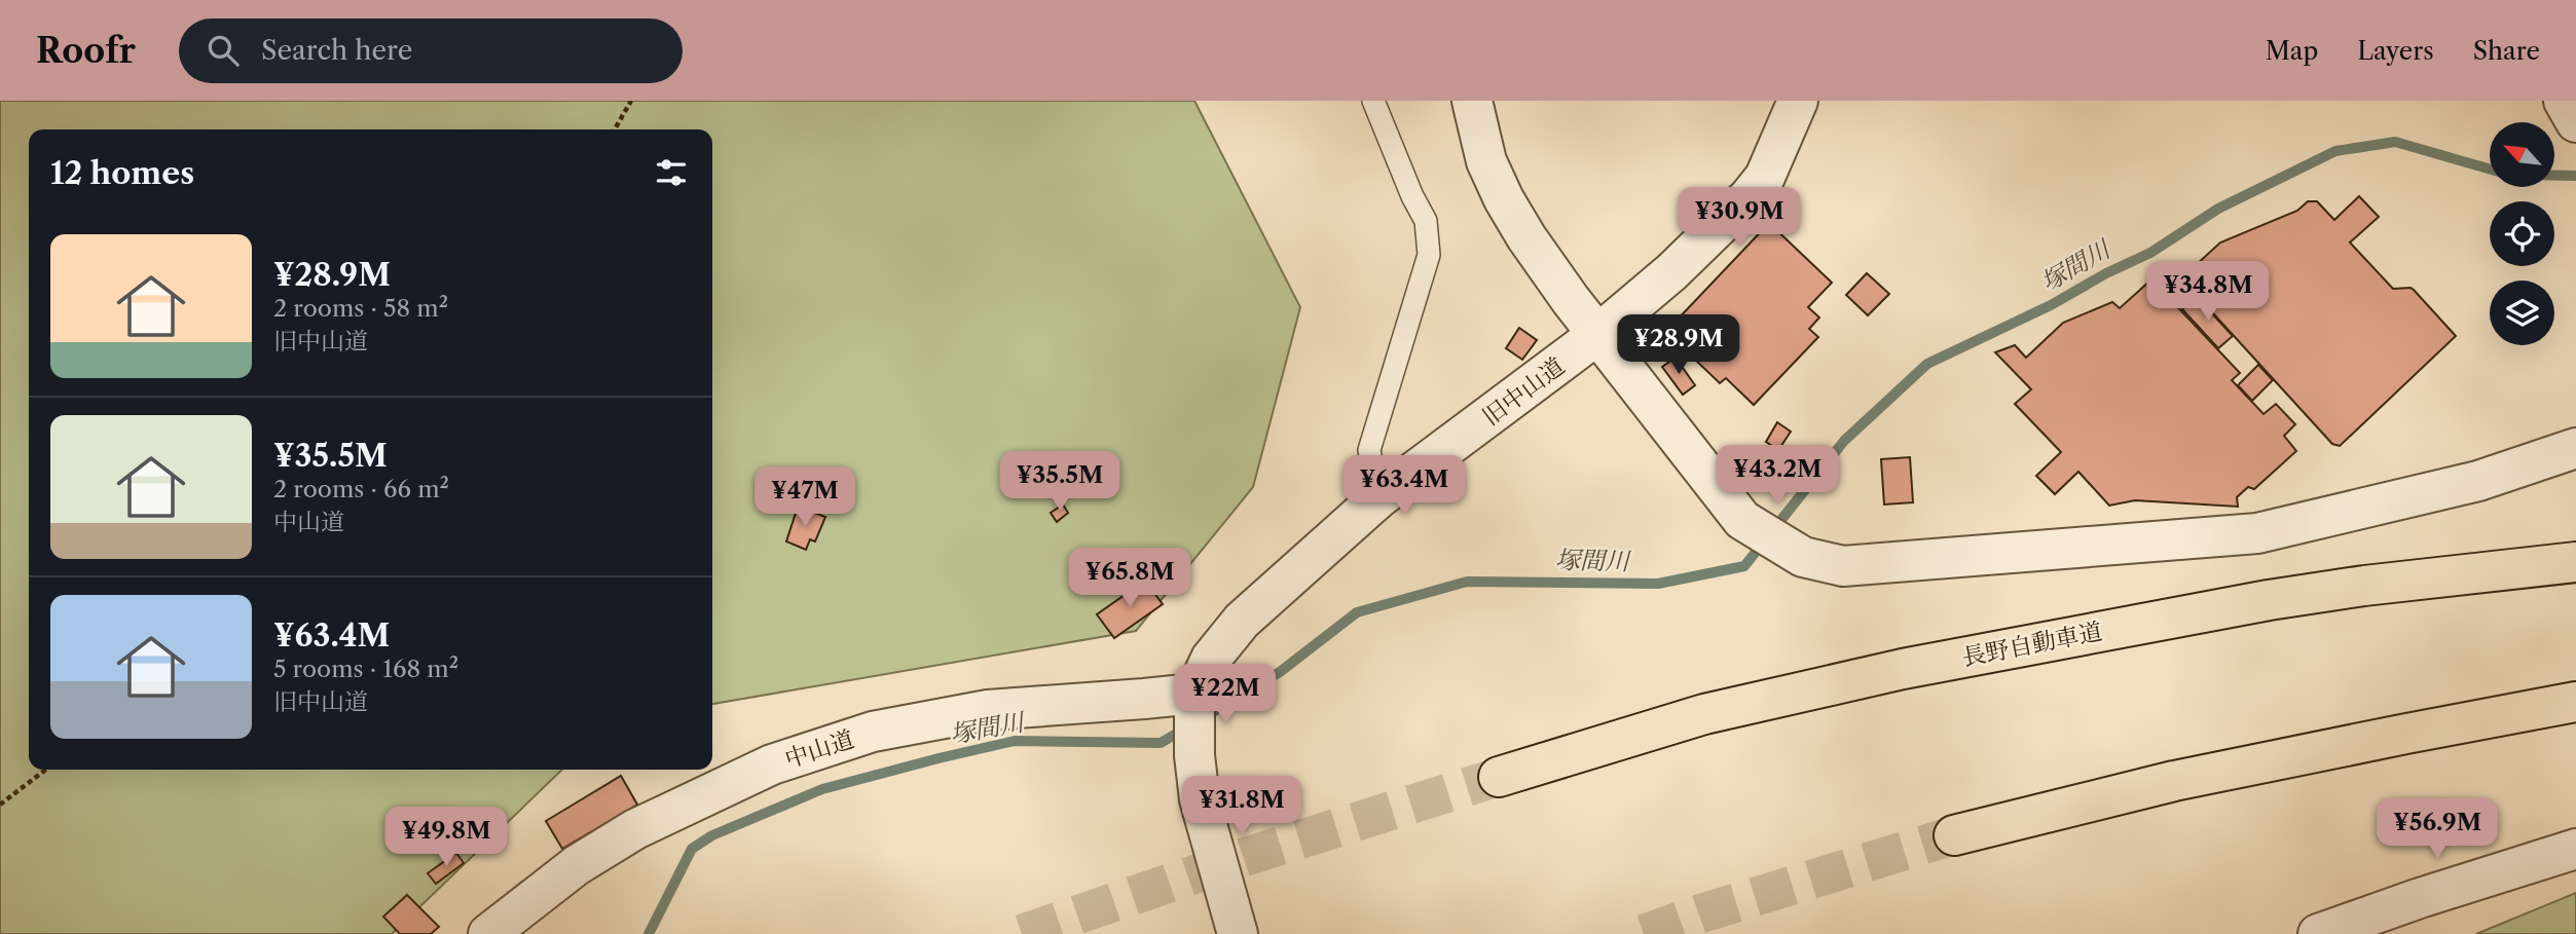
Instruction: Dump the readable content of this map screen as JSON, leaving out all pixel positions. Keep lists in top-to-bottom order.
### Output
{
  "streets": {
    "highway": ["長野自動車道"],
    "street": ["旧中山道", "中山道"]
  },
  "crossings": [
    ["旧中山道", "中山道"]
  ],
  "water": ["塚間川"],
  "north": "top left",
  "page": {
    "header": "Roofr",
    "search": "Search here",
    "nav": ["Map", "Layers", "Share"],
    "heading": "12 homes",
    "price": [
      "¥30.9M",
      "¥34.8M",
      "¥28.9M",
      "¥43.2M",
      "¥35.5M",
      "¥63.4M",
      "¥47M",
      "¥65.8M",
      "¥22M",
      "¥31.8M",
      "¥56.9M",
      "¥49.8M"
    ],
    "list": [
      {
        "name": "¥28.9M",
        "note": "2 rooms · 58 m² · 旧中山道"
      },
      {
        "name": "¥35.5M",
        "note": "2 rooms · 66 m² · 中山道"
      },
      {
        "name": "¥63.4M",
        "note": "5 rooms · 168 m² · 旧中山道"
      }
    ]
  }
}
